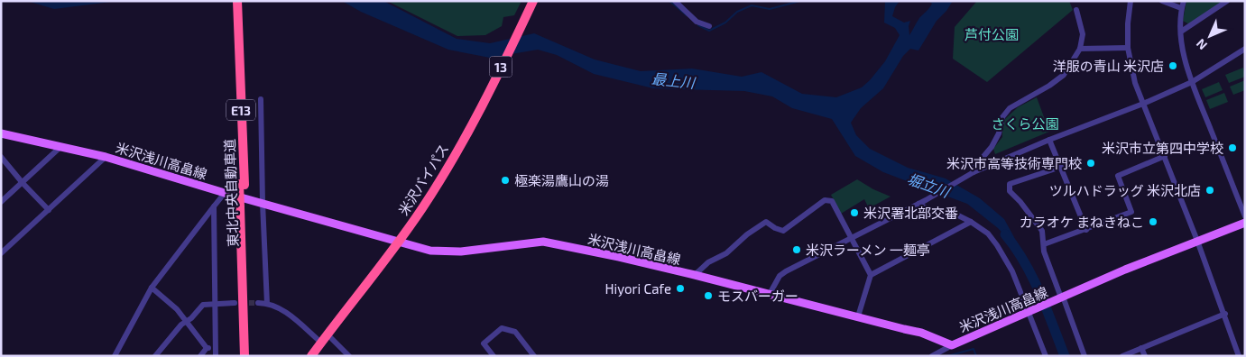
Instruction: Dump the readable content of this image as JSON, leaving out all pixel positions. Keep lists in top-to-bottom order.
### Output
{
  "streets": {
    "highway": [
      "13",
      "E13",
      "米沢バイパス",
      "東北中央自動車道"
    ],
    "main road": ["米沢浅川高畠線"]
  },
  "crossings": [
    ["米沢浅川高畠線", "米沢バイパス"]
  ],
  "water": ["最上川", "堀立川"],
  "parks": ["芦付公園", "さくら公園"],
  "places": [
    "洋服の青山 米沢店",
    "米沢市立第四中学校",
    "米沢市高等技術専門校",
    "極楽湯鷹山の湯",
    "ツルハドラッグ 米沢北店",
    "米沢署北部交番",
    "カラオケ まねきねこ",
    "米沢ラーメン 一麺亭",
    "Hiyori Cafe",
    "モスバーガー"
  ],
  "north": "bottom left"
}
